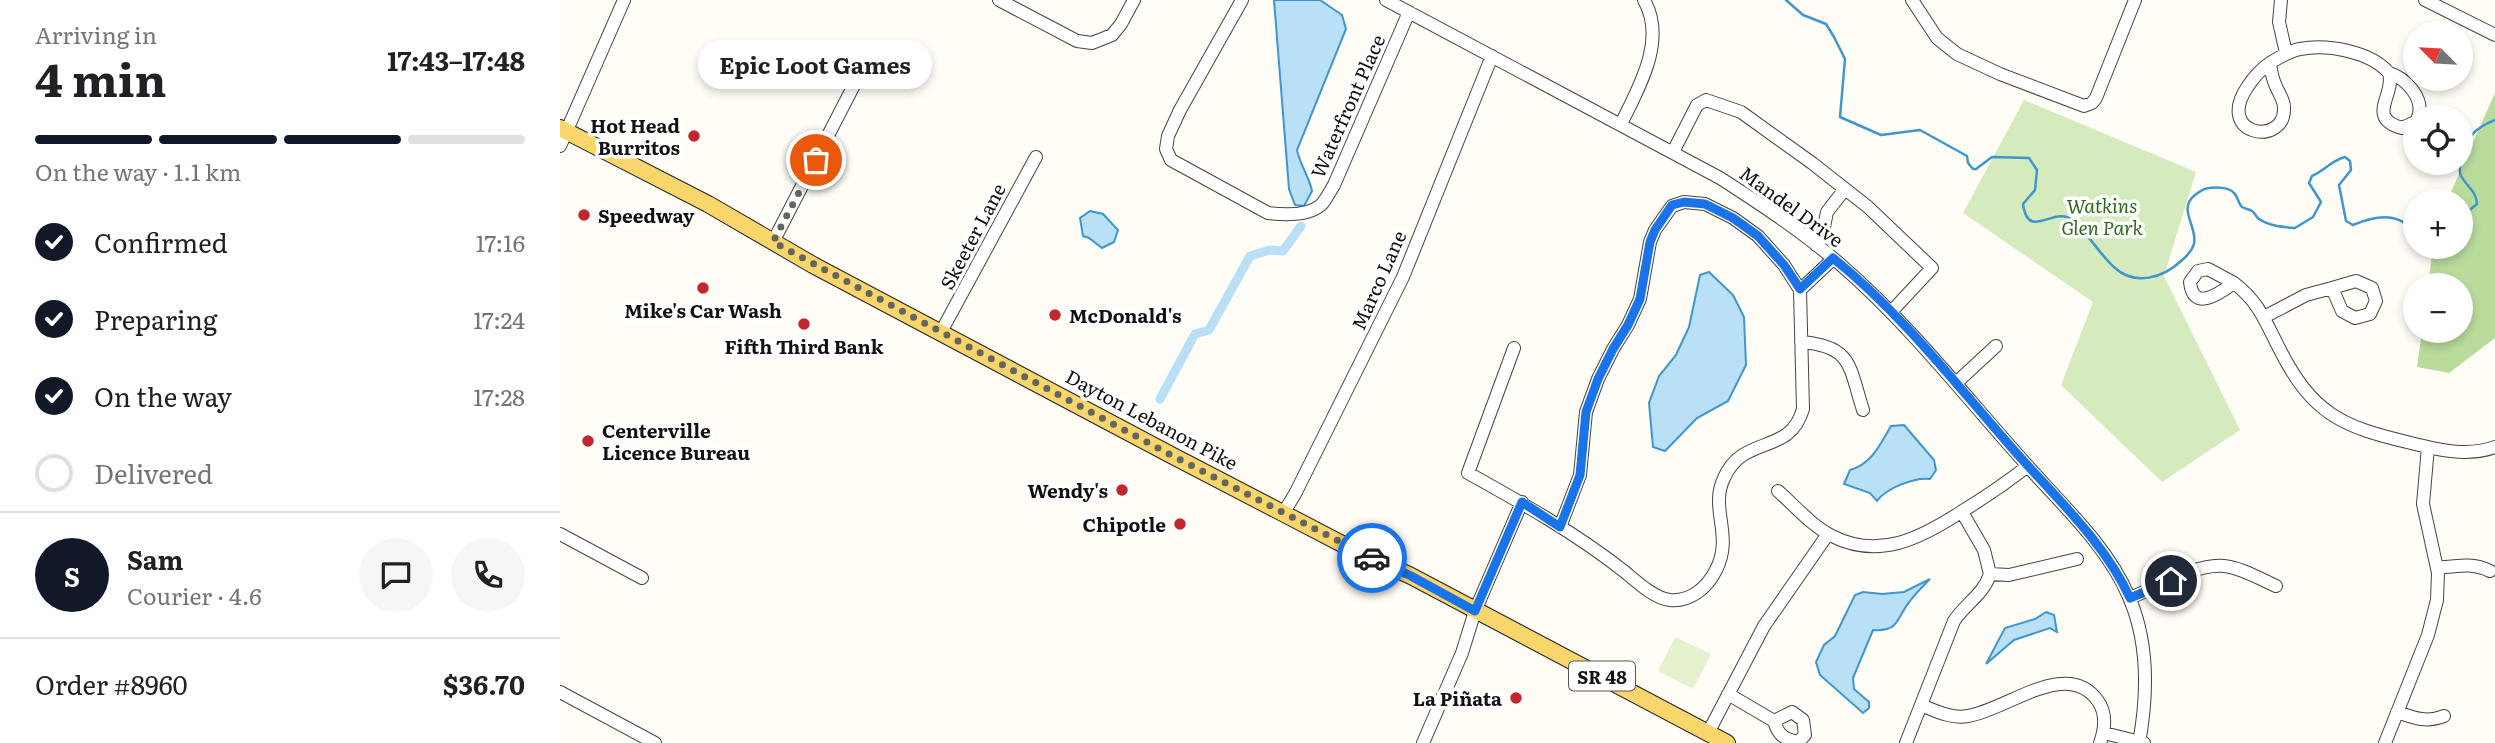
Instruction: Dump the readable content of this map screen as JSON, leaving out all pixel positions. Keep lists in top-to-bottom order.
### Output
{
  "streets": {
    "main road": ["Dayton Lebanon Pike", "SR 48"],
    "street": [
      "Waterfront Place",
      "Mandel Drive",
      "Skeeter Lane",
      "Marco Lane"
    ]
  },
  "crossings": [
    ["Waterfront Place", "Mandel Drive"],
    ["Mandel Drive", "Marco Lane"],
    ["Skeeter Lane", "Dayton Lebanon Pike"],
    ["Marco Lane", "Dayton Lebanon Pike"]
  ],
  "parks": ["Watkins Glen Park"],
  "places": [
    "Hot Head Burritos",
    "Epic Loot Games",
    "Speedway",
    "Mike's Car Wash",
    "McDonald's",
    "Fifth Third Bank",
    "Centerville Licence Bureau",
    "Wendy's",
    "Chipotle",
    "La Piñata"
  ],
  "north": "top left",
  "page": {
    "heading": ["4 min", "Arriving in", "17:43–17:48"],
    "panel": [
      "Sam",
      "Courier · 4.6",
      "Order #8960",
      "$36.70"
    ],
    "map_buttons": ["+", "−"],
    "bubble": "Epic Loot Games",
    "bar": "On the way · 1.1 km",
    "list": [
      ["Confirmed", "17:16"],
      ["Preparing", "17:24"],
      ["On the way", "17:28"],
      "Delivered"
    ],
    "round": "S"
  }
}
